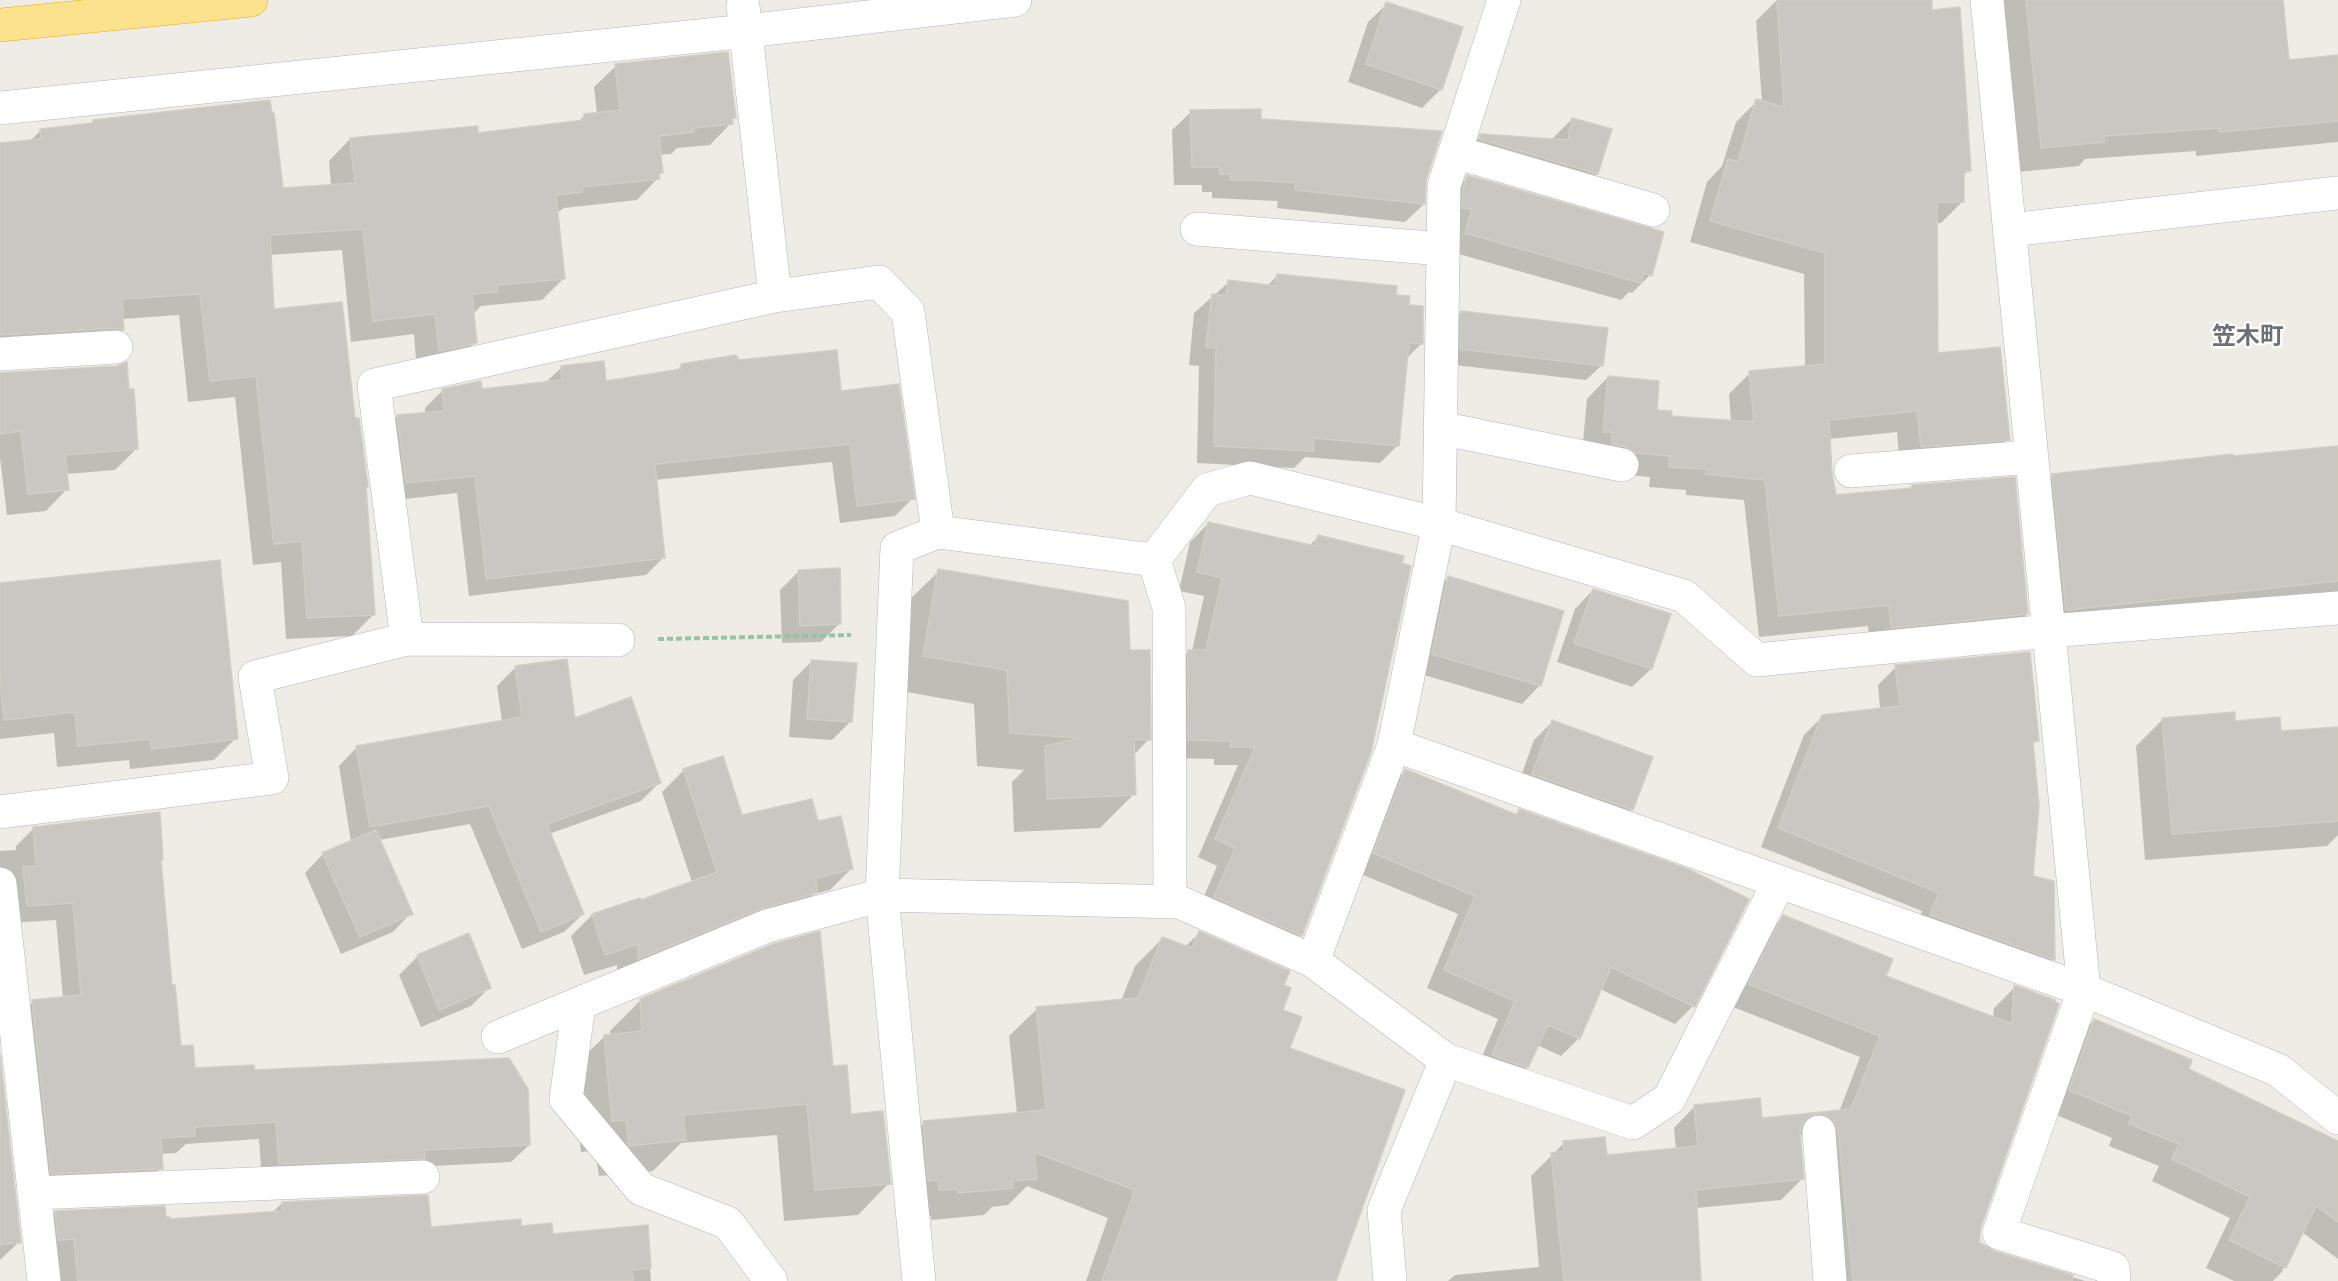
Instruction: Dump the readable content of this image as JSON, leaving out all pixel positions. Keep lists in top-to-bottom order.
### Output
{
  "districts": ["笠木町"]
}
